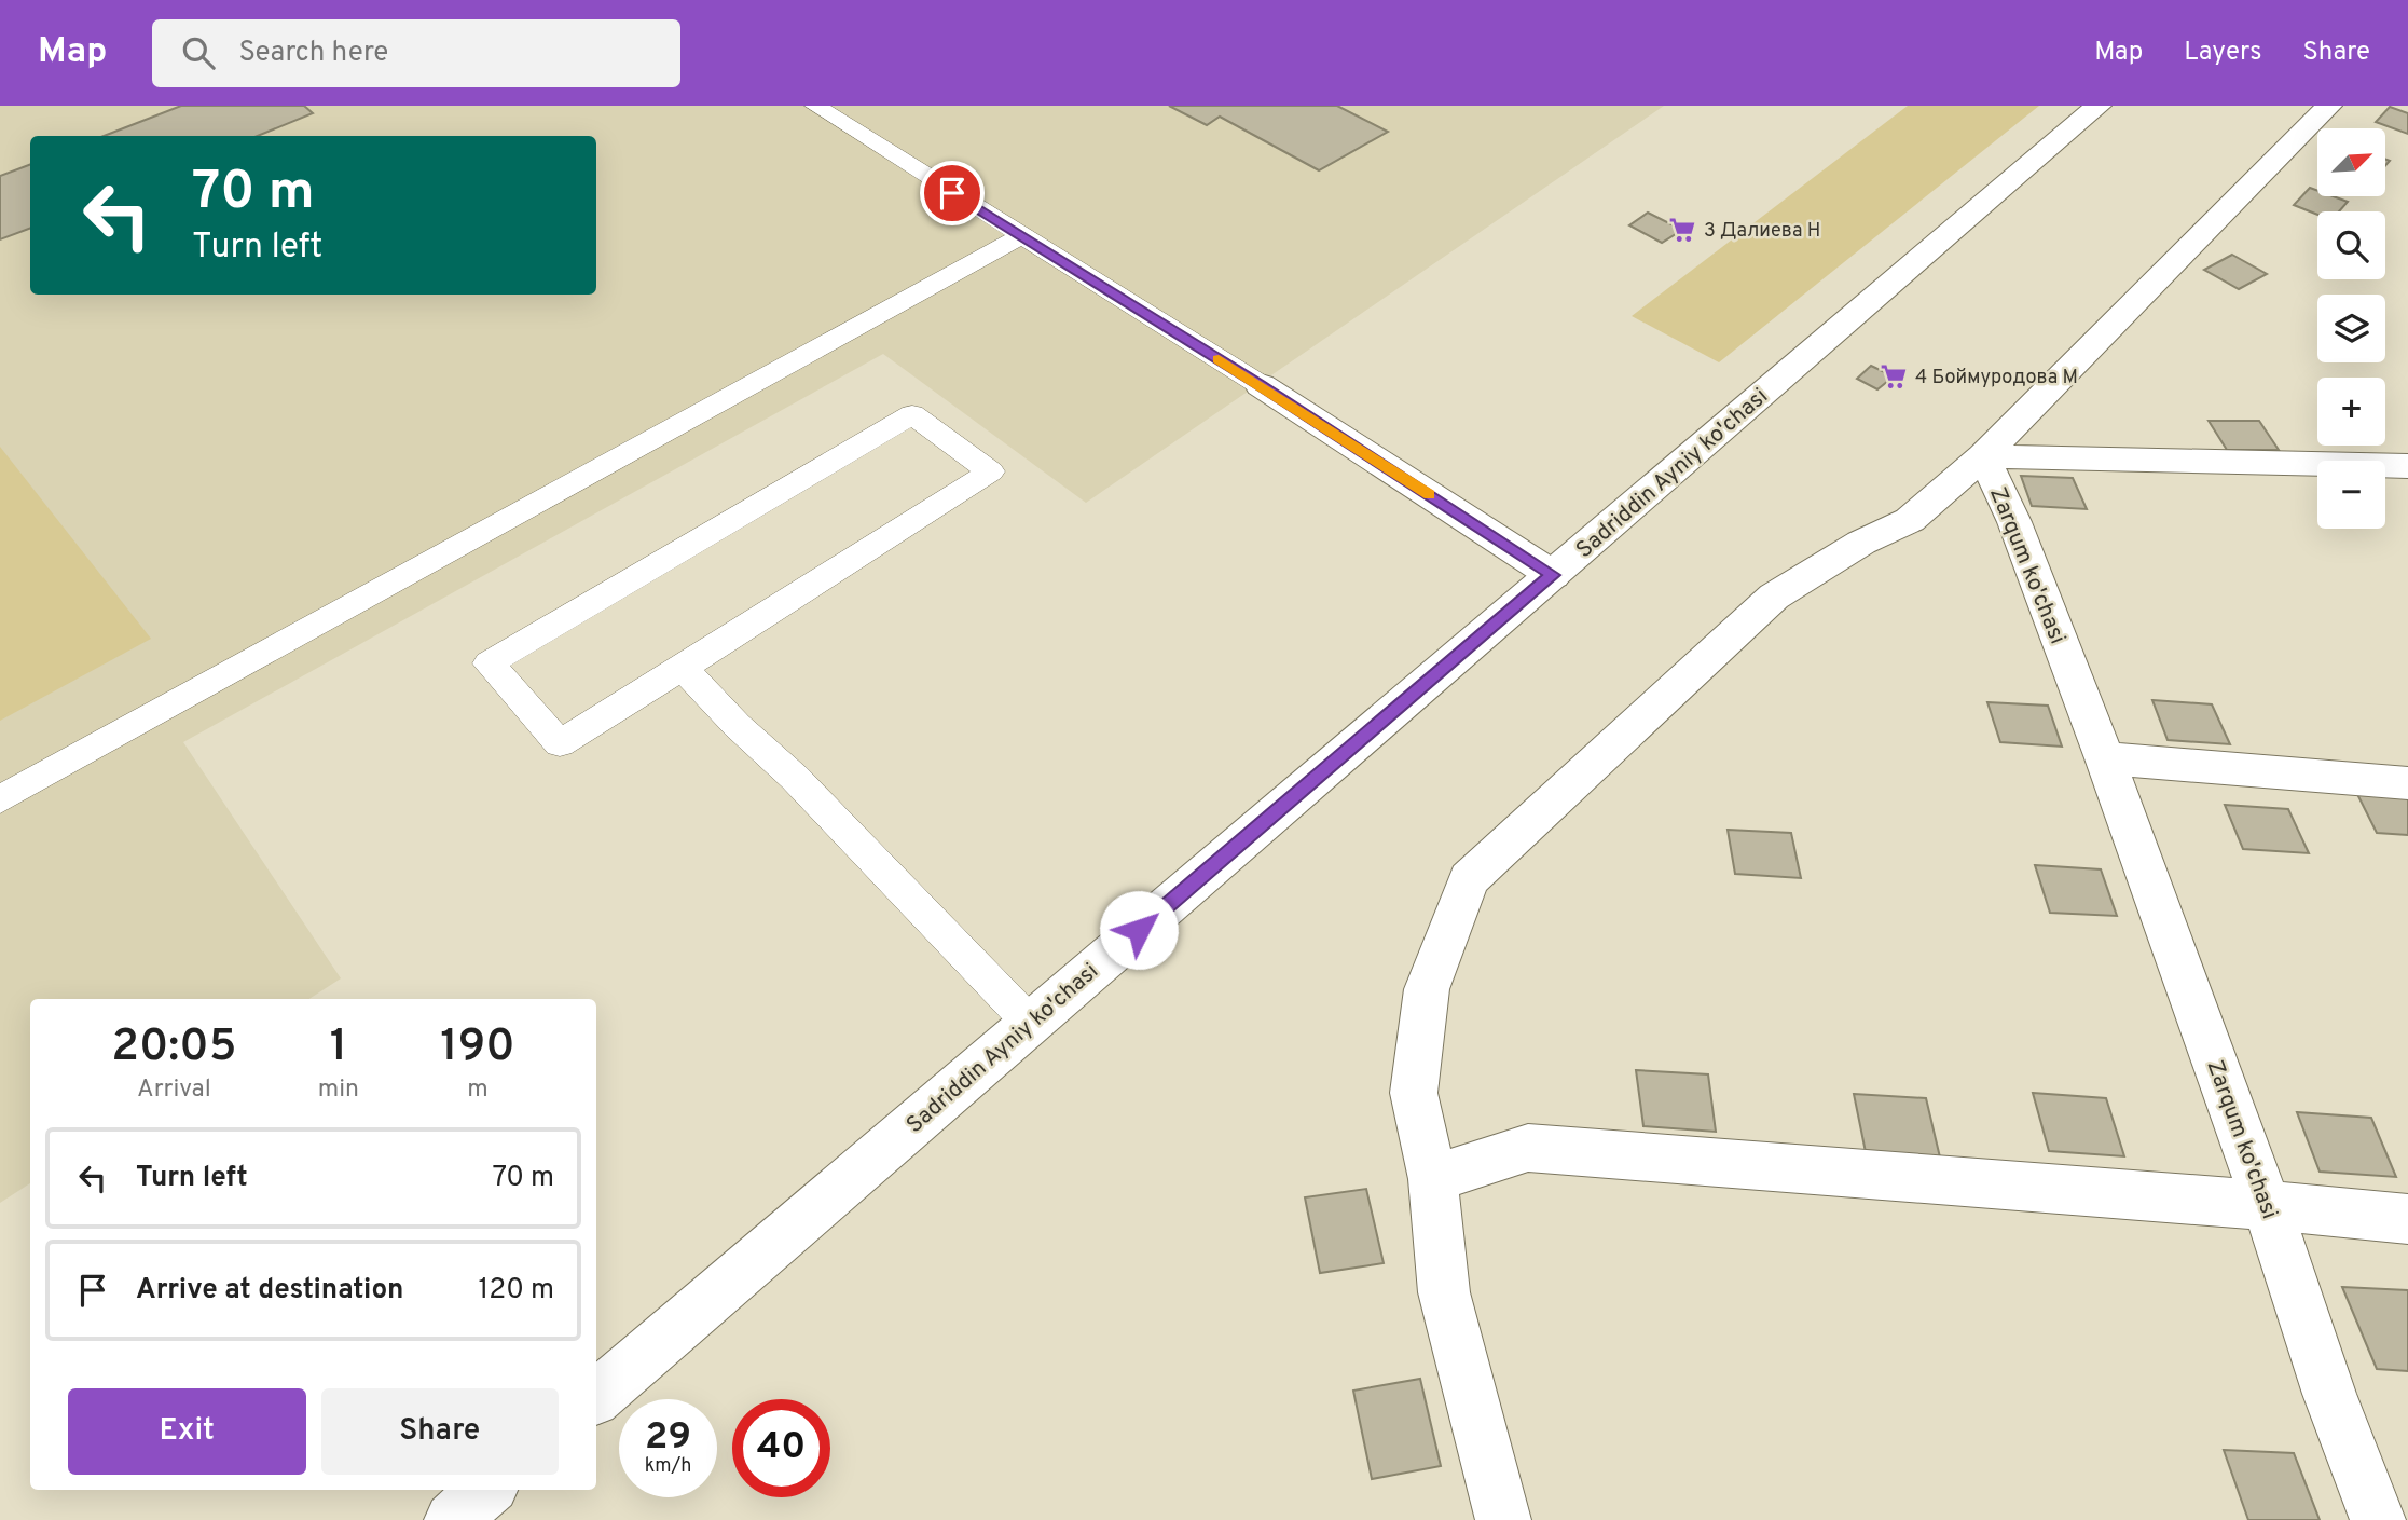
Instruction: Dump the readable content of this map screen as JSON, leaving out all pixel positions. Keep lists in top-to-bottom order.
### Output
{
  "streets": {
    "street": ["Sadriddin Ayniy ko'chasi", "Zarqum ko'chasi"]
  },
  "places": {
    "supermarket": ["3 Далиева Н", "4 Боймуродова М"]
  },
  "north": "top right",
  "page": {
    "header": "Map",
    "search": "Search here",
    "nav": ["Map", "Layers", "Share"],
    "map_buttons": ["+", "−"],
    "turn": ["70 m", "Turn left"],
    "eta": [
      "20:05",
      "Arrival",
      "1",
      "min",
      "190",
      "m"
    ],
    "list": [
      {
        "name": "Turn left",
        "value": "70 m"
      },
      {
        "name": "Arrive at destination",
        "value": "120 m"
      }
    ],
    "buttons": ["Exit", "Share"],
    "speed": "29 km/h",
    "limit": "40"
  }
}
